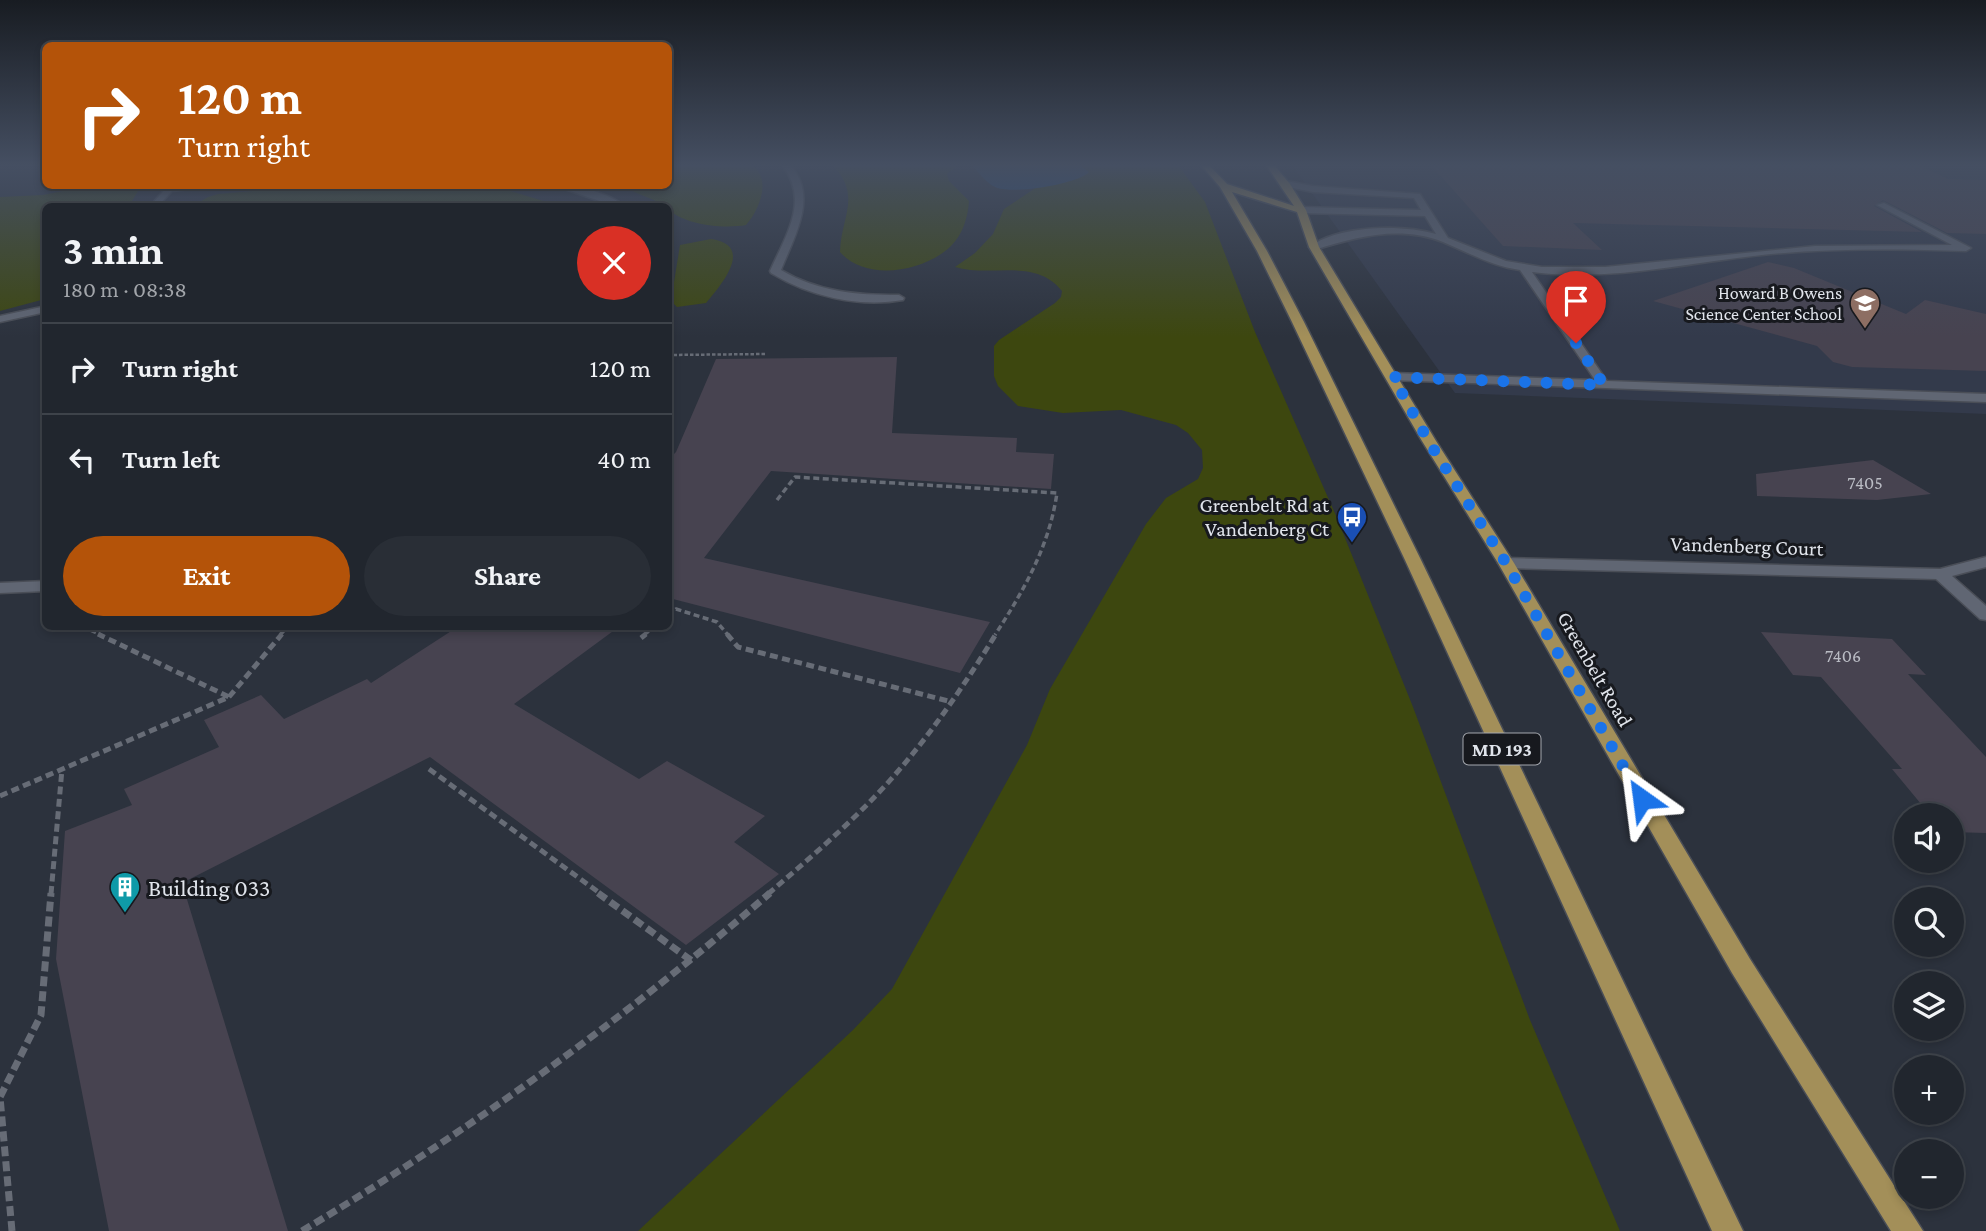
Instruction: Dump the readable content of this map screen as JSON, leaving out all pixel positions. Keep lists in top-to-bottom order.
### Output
{
  "streets": {
    "main road": ["Greenbelt Road", "MD 193"],
    "street": ["Vandenberg Court"]
  },
  "crossings": [
    ["Vandenberg Court", "Greenbelt Road"]
  ],
  "places": {
    "school or university": ["Howard B Owens Science Center School"],
    "bus stop": ["Greenbelt Rd at Vandenberg Ct"],
    "building": ["Building 033"]
  },
  "house_numbers": ["7405", "7406"],
  "page": {
    "turn": ["120 m", "Turn right"],
    "heading": ["3 min", "180 m · 08:38"],
    "list": [
      {
        "name": "Turn right",
        "value": "120 m"
      },
      {
        "name": "Turn left",
        "value": "40 m"
      }
    ],
    "buttons": ["Exit", "Share"],
    "map_buttons": ["+", "−"]
  }
}
